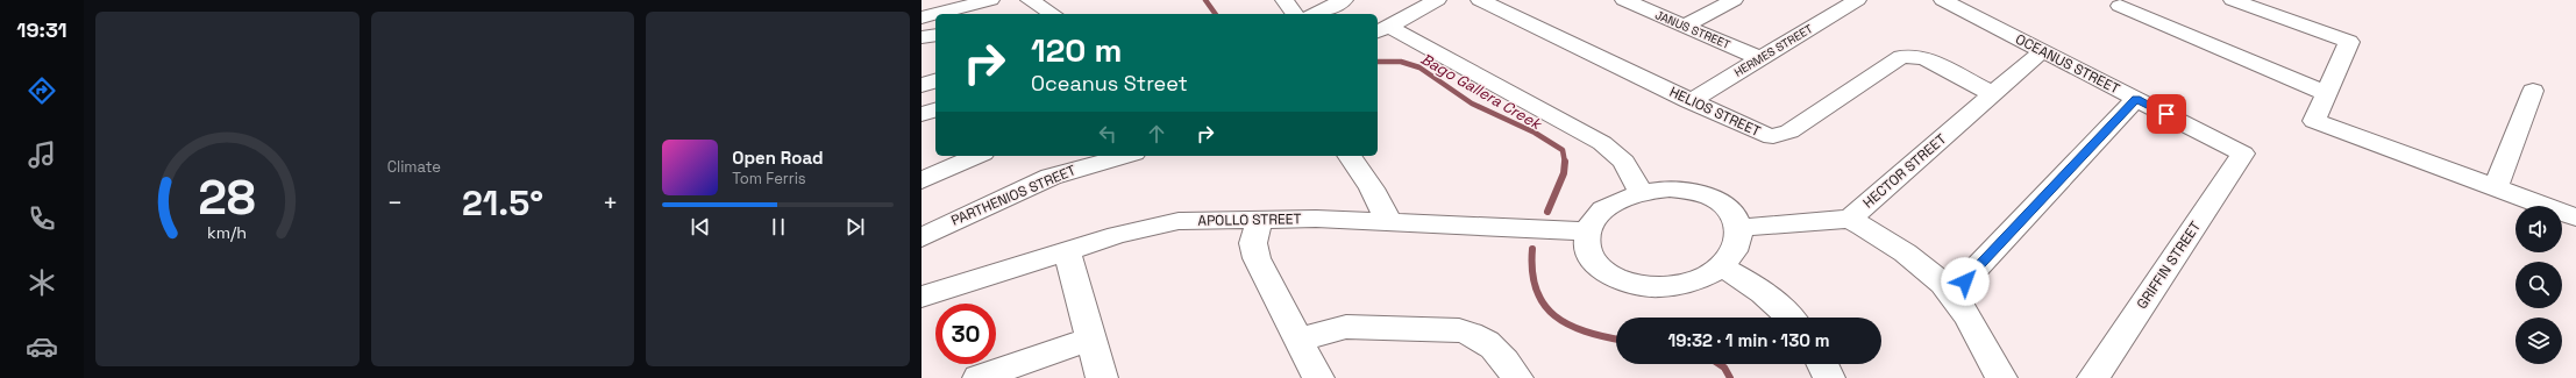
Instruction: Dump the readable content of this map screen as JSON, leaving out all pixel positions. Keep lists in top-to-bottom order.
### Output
{
  "streets": {
    "street": [
      "JANUS STREET",
      "HERMES STREET",
      "OCEANUS STREET",
      "HELIOS STREET",
      "HECTOR STREET",
      "PARTHENIOS STREET",
      "APOLLO STREET",
      "GRIFFIN STREET"
    ]
  },
  "crossings": [
    ["JANUS STREET", "HERMES STREET"],
    ["HERMES STREET", "HELIOS STREET"],
    ["OCEANUS STREET", "HECTOR STREET"],
    ["OCEANUS STREET", "GRIFFIN STREET"],
    ["HELIOS STREET", "HECTOR STREET"],
    ["HECTOR STREET", "APOLLO STREET"]
  ],
  "water": ["Bago Gallera Creek"],
  "page": {
    "tabs": "19:31",
    "tile": "Climate",
    "turn": ["120 m", "Oceanus Street"],
    "song": ["Open Road", "Tom Ferris"],
    "heat": ["−", "21.5°", "+"],
    "limit": "30",
    "trip": "19:32 · 1 min · 130 m",
    "gauge": ["28", "km/h"]
  }
}
